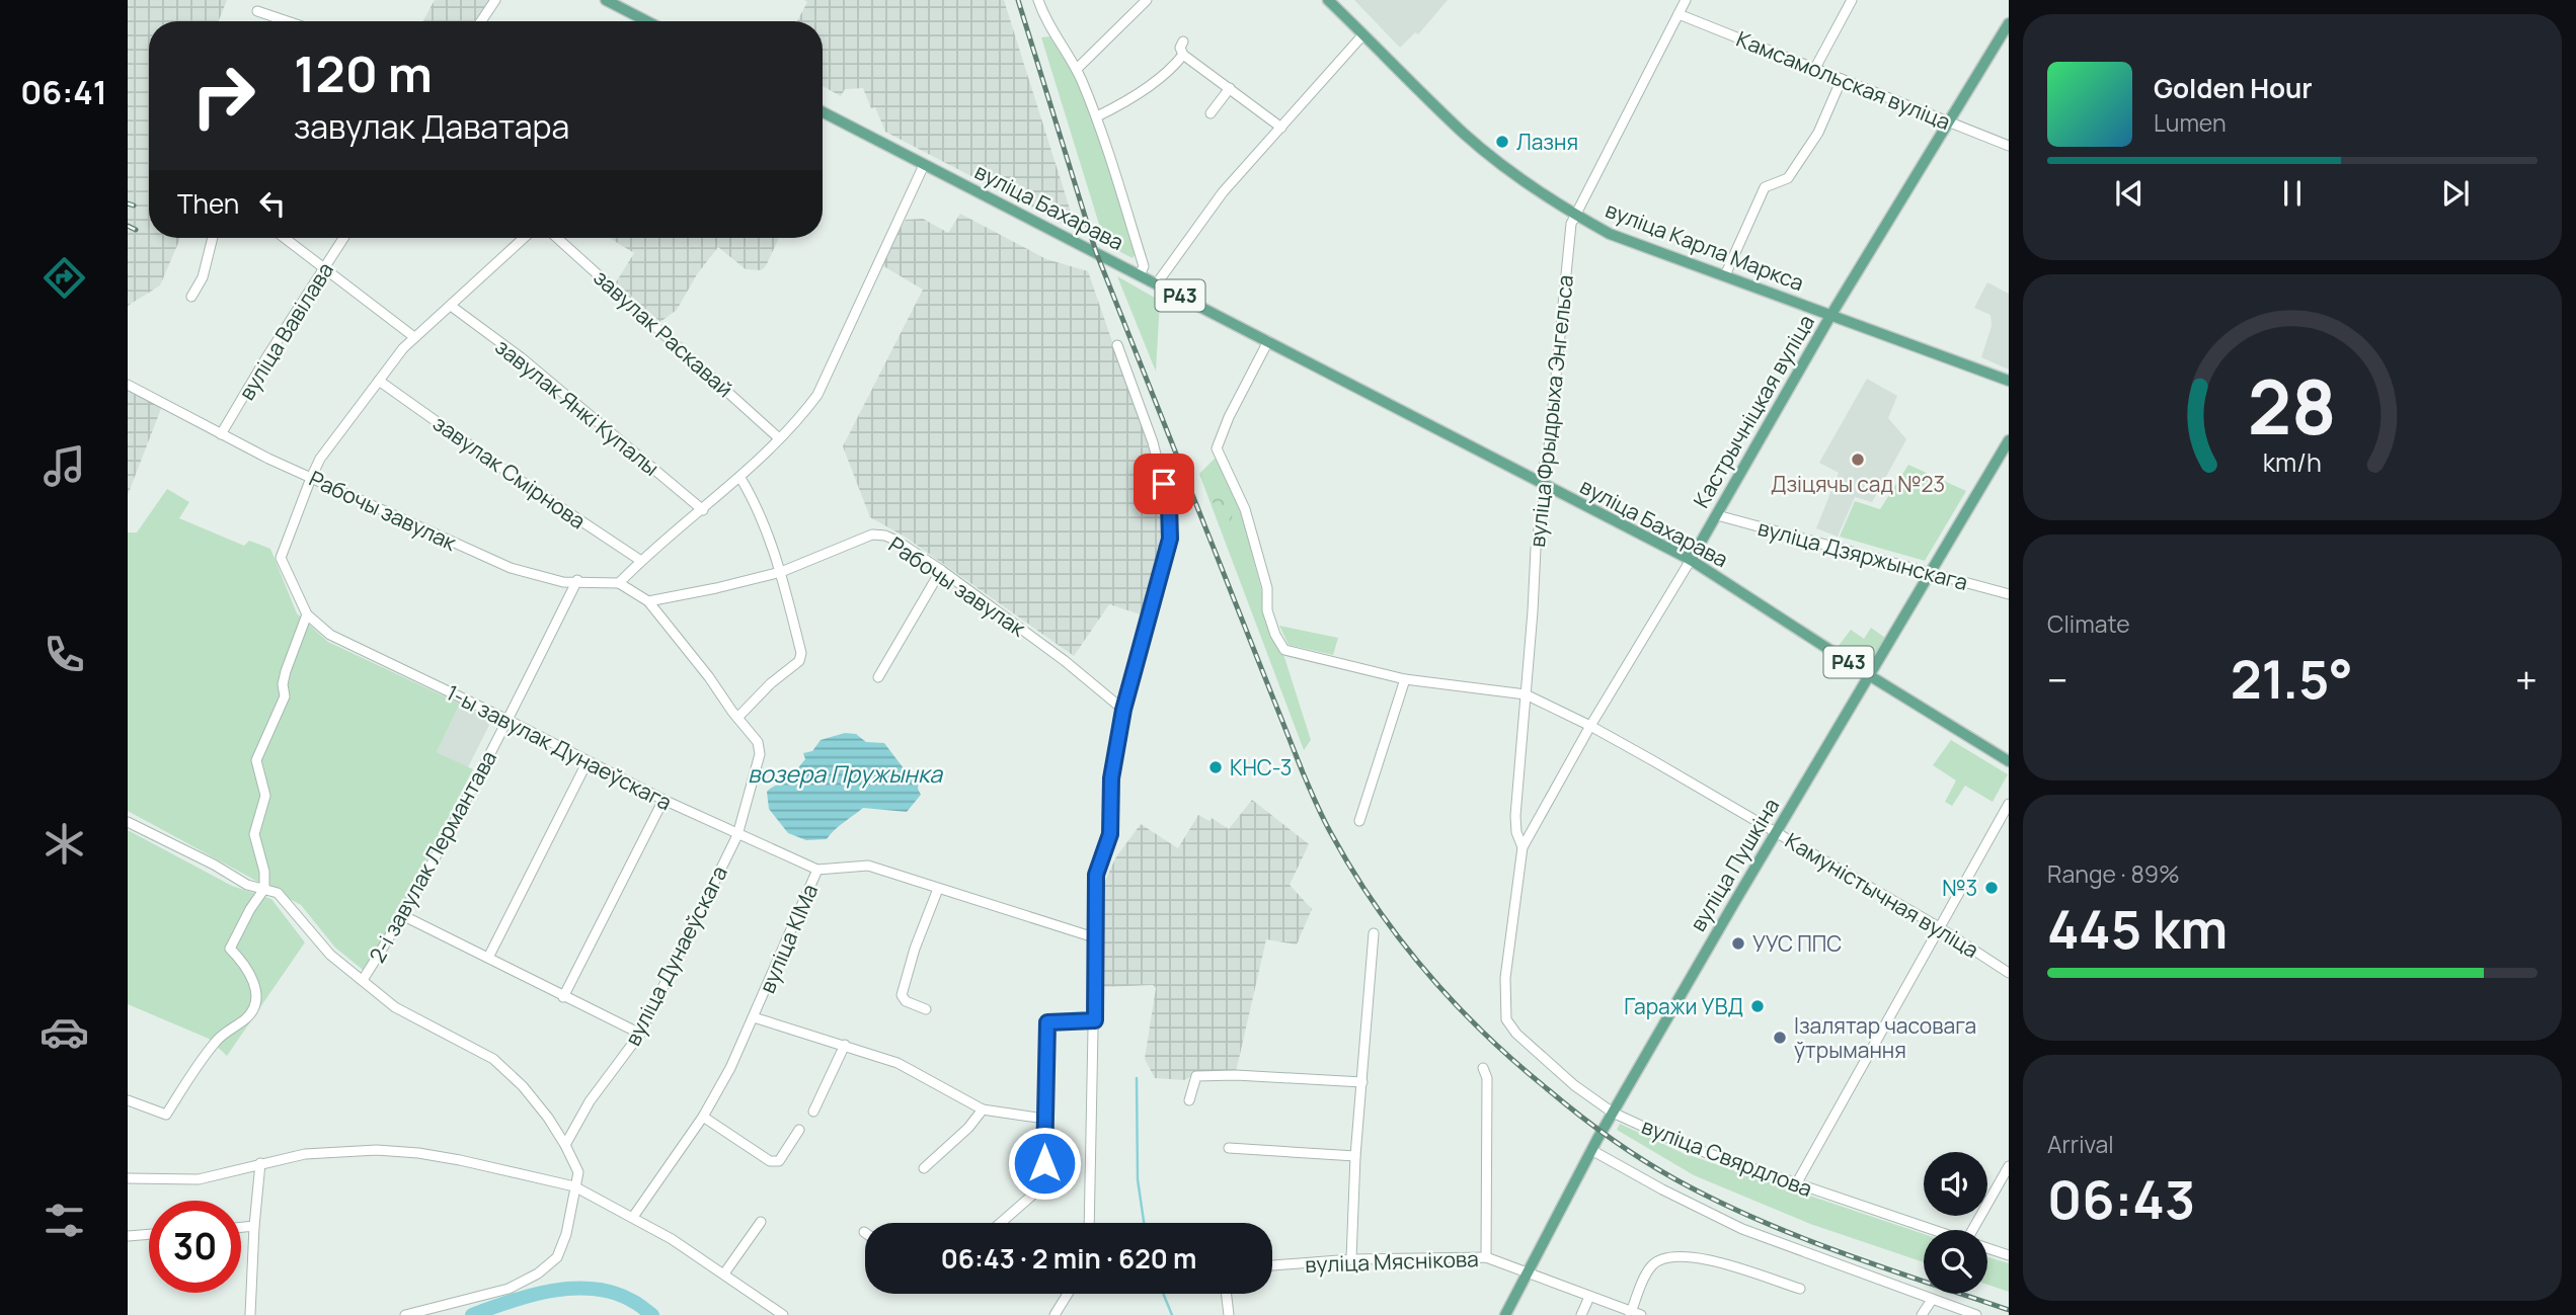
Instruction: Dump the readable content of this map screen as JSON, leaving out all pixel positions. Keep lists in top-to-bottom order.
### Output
{
  "streets": {
    "main road": [
      "вуліца Бахарава",
      "вуліца Карла Маркса",
      "Р43",
      "Кастрычніцкая вуліца",
      "вуліца Пушкіна"
    ],
    "street": [
      "Камсамольская вуліца",
      "вуліца Вавілава",
      "завулак Раскавай",
      "завулак Янкі Купалы",
      "вуліца Фрыдрыха Энгельса",
      "завулак Смірнова",
      "Рабочы завулак",
      "вуліца Дзяржынскага",
      "1-ы завулак Дунаеўскага",
      "2-і завулак Лермантава",
      "Камуністычная вуліца",
      "вуліца КІМа",
      "вуліца Дунаеўскага",
      "вуліца Свярдлова",
      "вуліца Мяснікова"
    ]
  },
  "crossings": [
    ["Камсамольская вуліца", "вуліца Фрыдрыха Энгельса"],
    ["Камсамольская вуліца", "Кастрычніцкая вуліца"],
    ["вуліца Бахарава", "вуліца Фрыдрыха Энгельса"],
    ["вуліца Бахарава", "Кастрычніцкая вуліца"],
    ["вуліца Бахарава", "вуліца Пушкіна"],
    ["вуліца Бахарава", "Камуністычная вуліца"],
    ["вуліца Карла Маркса", "вуліца Фрыдрыха Энгельса"],
    ["вуліца Карла Маркса", "Кастрычніцкая вуліца"],
    ["вуліца Вавілава", "Рабочы завулак"],
    ["вуліца Фрыдрыха Энгельса", "Кастрычніцкая вуліца"],
    ["вуліца Фрыдрыха Энгельса", "Камуністычная вуліца"],
    ["Кастрычніцкая вуліца", "вуліца Дзяржынскага"],
    ["Кастрычніцкая вуліца", "Камуністычная вуліца"],
    ["Кастрычніцкая вуліца", "вуліца Свярдлова"],
    ["Рабочы завулак", "1-ы завулак Дунаеўскага"],
    ["Рабочы завулак", "2-і завулак Лермантава"],
    ["Рабочы завулак", "вуліца Дунаеўскага"],
    ["вуліца Дзяржынскага", "вуліца Пушкіна"],
    ["1-ы завулак Дунаеўскага", "2-і завулак Лермантава"],
    ["1-ы завулак Дунаеўскага", "вуліца КІМа"],
    ["1-ы завулак Дунаеўскага", "вуліца Дунаеўскага"],
    ["вуліца Пушкіна", "Камуністычная вуліца"],
    ["вуліца Пушкіна", "вуліца Свярдлова"],
    ["вуліца Пушкіна", "вуліца Мяснікова"]
  ],
  "water": ["возера Пружынка"],
  "places": [
    "Лазня",
    "Дзіцячы сад №23",
    "КНС-3",
    "№3",
    "УУС ППС",
    "Гаражи УВД",
    "Ізалятар часовага ўтрымання"
  ],
  "page": {
    "tabs": "06:41",
    "turn": ["120 m", "завулак Даватара"],
    "song": ["Golden Hour", "Lumen"],
    "then": "Then",
    "tile": [
      "Climate",
      ["Range · 89%", "445 km"],
      ["Arrival", "06:43"]
    ],
    "heat": ["−", "21.5°", "+"],
    "limit": "30",
    "trip": "06:43 · 2 min · 620 m",
    "gauge": ["28", "km/h"]
  }
}
